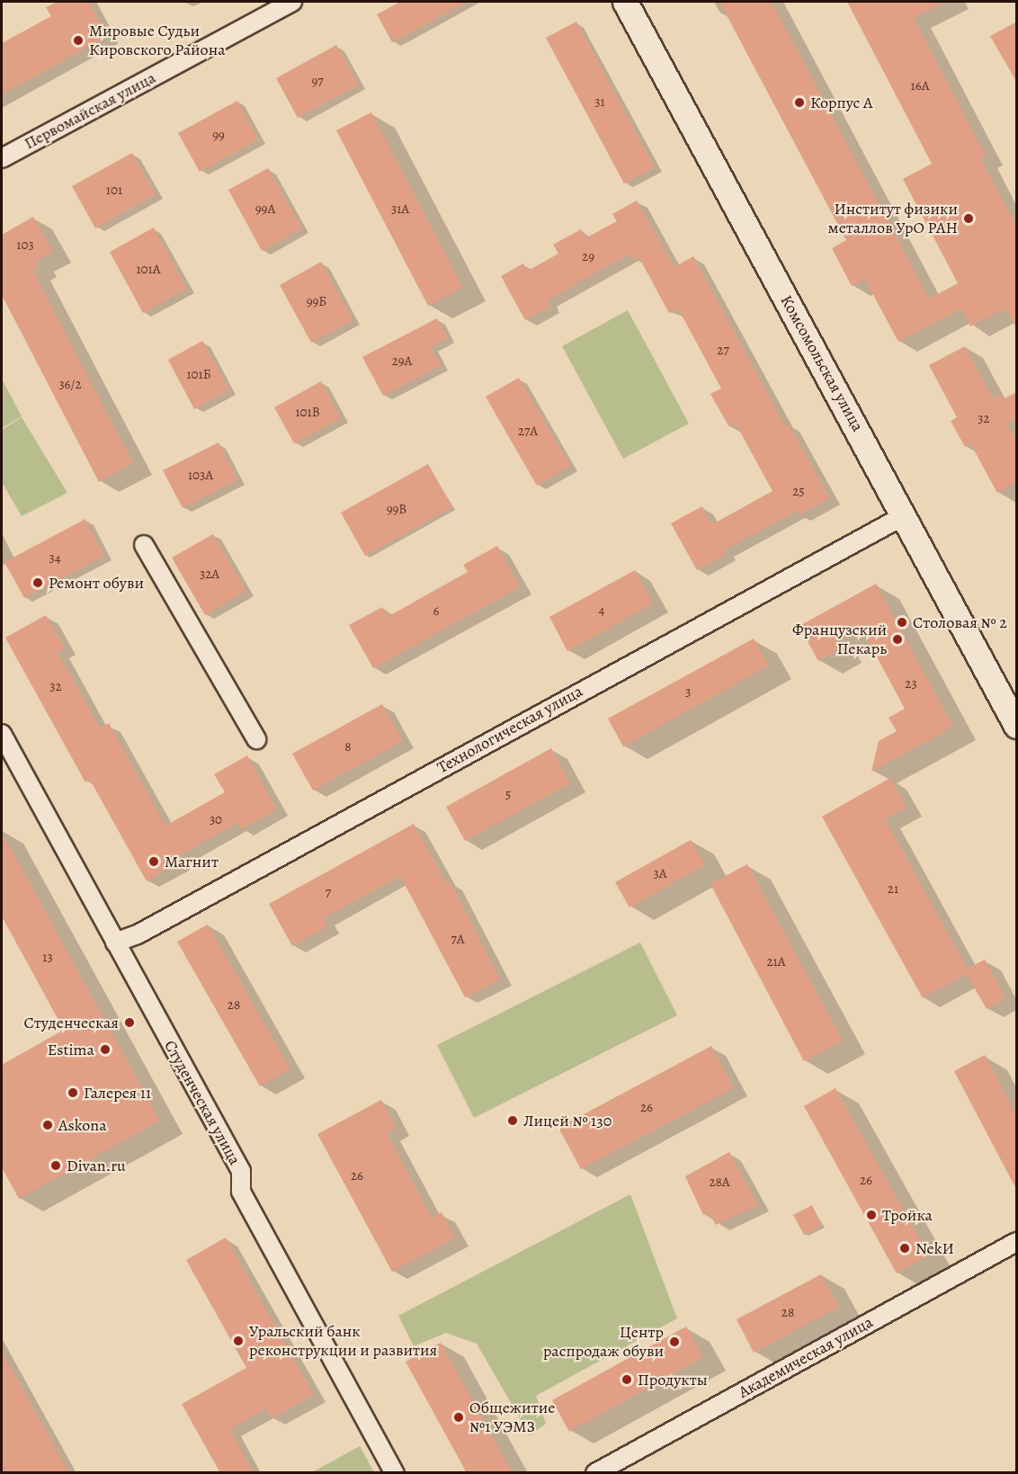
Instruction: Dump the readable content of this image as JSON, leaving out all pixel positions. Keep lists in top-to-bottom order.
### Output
{
  "streets": {
    "main road": ["Комсомольская улица"],
    "street": [
      "Первомайская улица",
      "Технологическая улица",
      "Студенческая улица",
      "Академическая улица"
    ]
  },
  "crossings": [
    ["Комсомольская улица", "Технологическая улица"],
    ["Технологическая улица", "Студенческая улица"]
  ],
  "places": [
    "Мировые Судьи Кировского Района",
    "Корпус А",
    "Институт физики металлов УрО РАН",
    "Ремонт обуви",
    "Столовая № 2",
    "Французский Пекарь",
    "Магнит",
    "Студенческая",
    "Estima",
    "Галерея 11",
    "Лицей № 130",
    "Askona",
    "Divan.ru",
    "Тройка",
    "NekИ",
    "Уральский банк реконструкции и развития",
    "Центр распродаж обуви",
    "Продукты",
    "Общежитие №1 УЭМЗ"
  ],
  "house_numbers": [
    "97",
    "16А",
    "31",
    "99",
    "101",
    "99А",
    "31А",
    "103",
    "29",
    "101А",
    "99Б",
    "27",
    "29А",
    "101Б",
    "36/2",
    "101В",
    "32",
    "27А",
    "103А",
    "25",
    "99В",
    "34",
    "32А",
    "4",
    "6",
    "23",
    "32",
    "3",
    "8",
    "5",
    "30",
    "3А",
    "21",
    "7",
    "7А",
    "13",
    "21А",
    "28",
    "26",
    "26",
    "26",
    "28А",
    "28"
  ]
}
